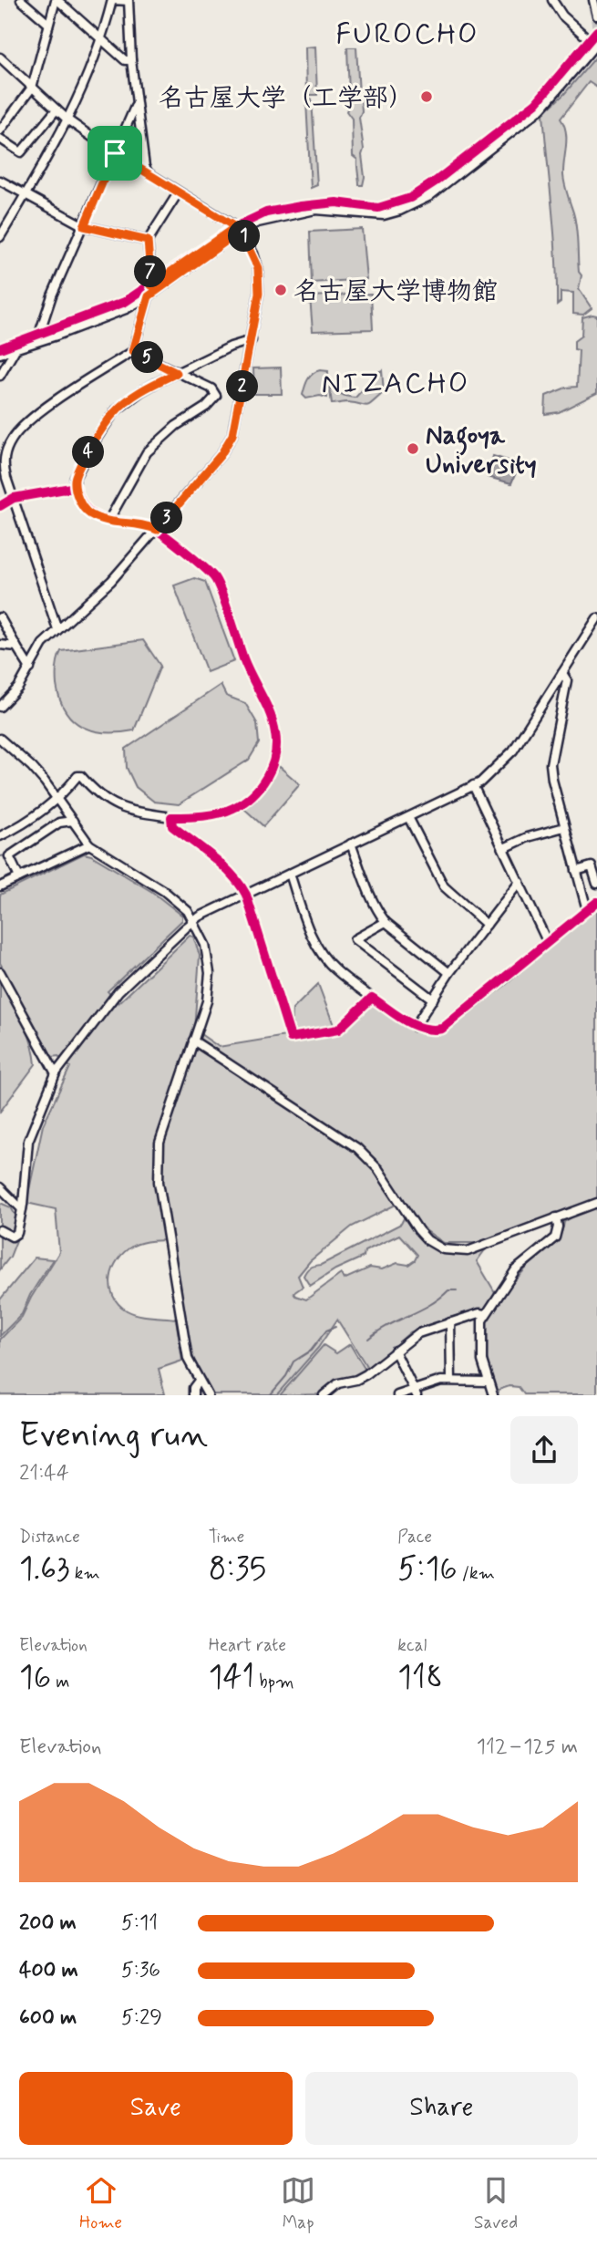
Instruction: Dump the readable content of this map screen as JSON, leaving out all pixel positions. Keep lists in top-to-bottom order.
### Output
{
  "districts": ["FUROCHO", "NIZACHO"],
  "places": ["名古屋大学（工学部）", "名古屋大学博物館", "Nagoya University"],
  "page": {
    "pins": [
      "1",
      "7",
      "5",
      "2",
      "4",
      "3"
    ],
    "heading": ["Evening run", "21:44"],
    "stats": [
      ["Distance", "1.63 km"],
      ["Time", "8:35"],
      ["Pace", "5:16 /km"],
      ["Elevation", "16 m"],
      ["Heart rate", "141 bpm"],
      ["kcal", "118"]
    ],
    "chart": ["Elevation", "112–125 m"],
    "list": [
      {
        "name": "200 m",
        "note": "5:11"
      },
      {
        "name": "400 m",
        "note": "5:36"
      },
      {
        "name": "600 m",
        "note": "5:29"
      }
    ],
    "buttons": ["Save", "Share"],
    "tabs": ["Home", "Map", "Saved"]
  }
}
